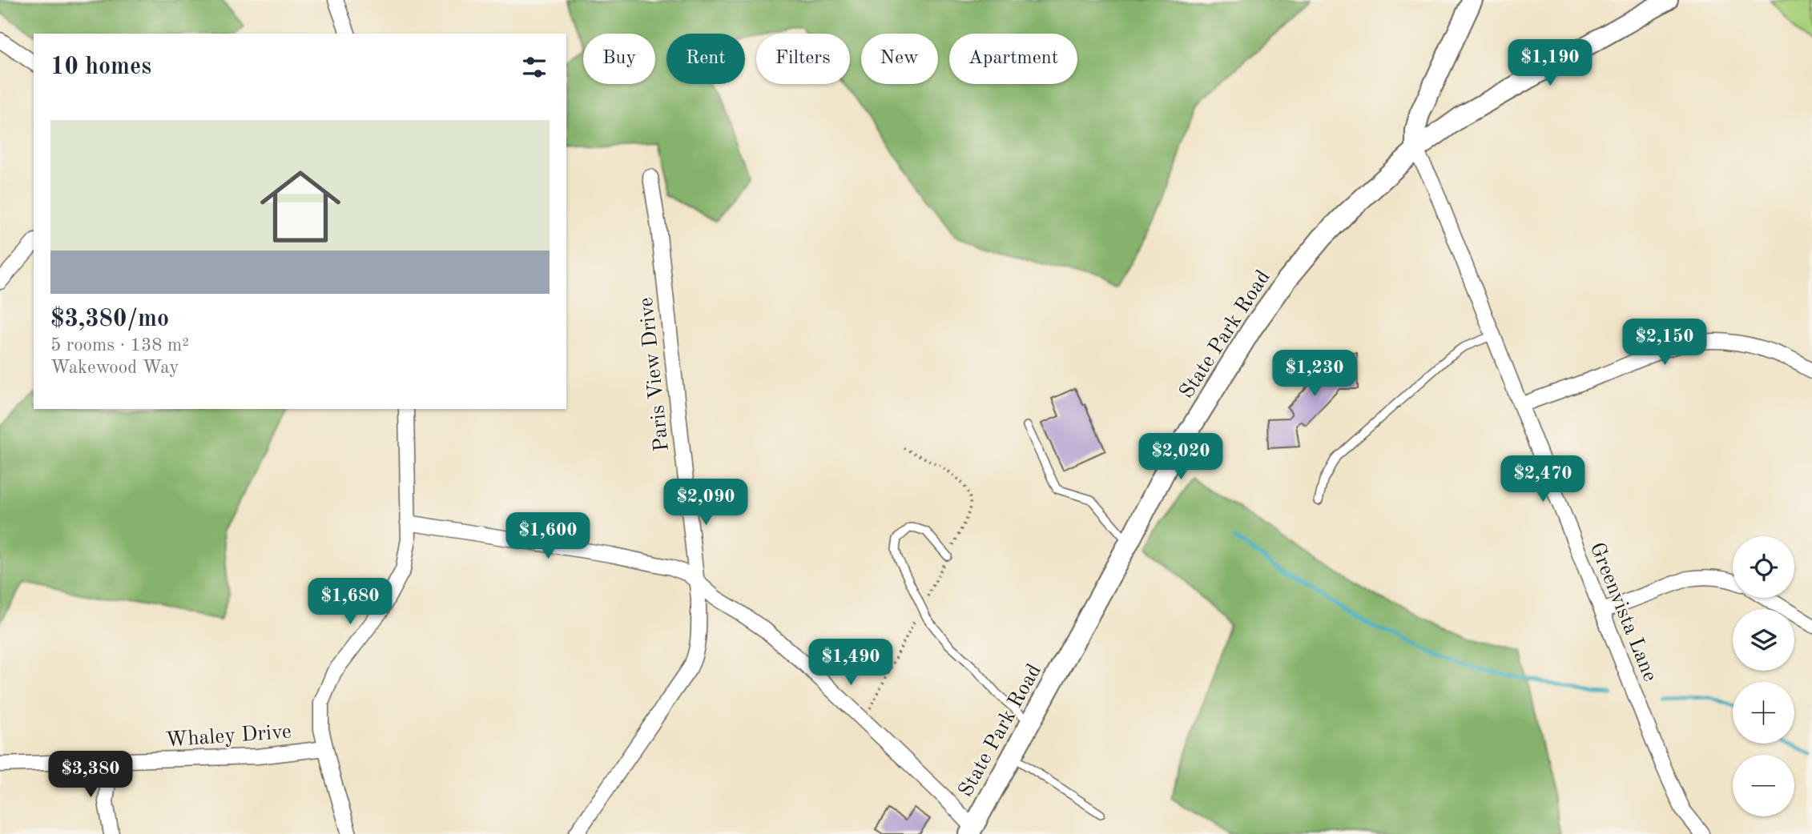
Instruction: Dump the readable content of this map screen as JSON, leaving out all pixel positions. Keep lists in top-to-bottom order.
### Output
{
  "streets": {
    "main road": ["State Park Road"],
    "street": ["Paris View Drive", "Greenvista Lane", "Whaley Drive"]
  },
  "crossings": [
    ["State Park Road", "Greenvista Lane"]
  ],
  "page": {
    "chip": [
      "Buy",
      "Rent",
      "Filters",
      "New",
      "Apartment"
    ],
    "heading": "10 homes",
    "price": [
      "$1,190",
      "$2,150",
      "$1,230",
      "$2,020",
      "$2,470",
      "$2,090",
      "$1,600",
      "$1,680",
      "$1,490",
      "$3,380"
    ],
    "list": [
      {
        "name": "$3,380/mo",
        "note": "5 rooms · 138 m² · Wakewood Way"
      }
    ],
    "map_buttons": ["+", "−"]
  }
}
